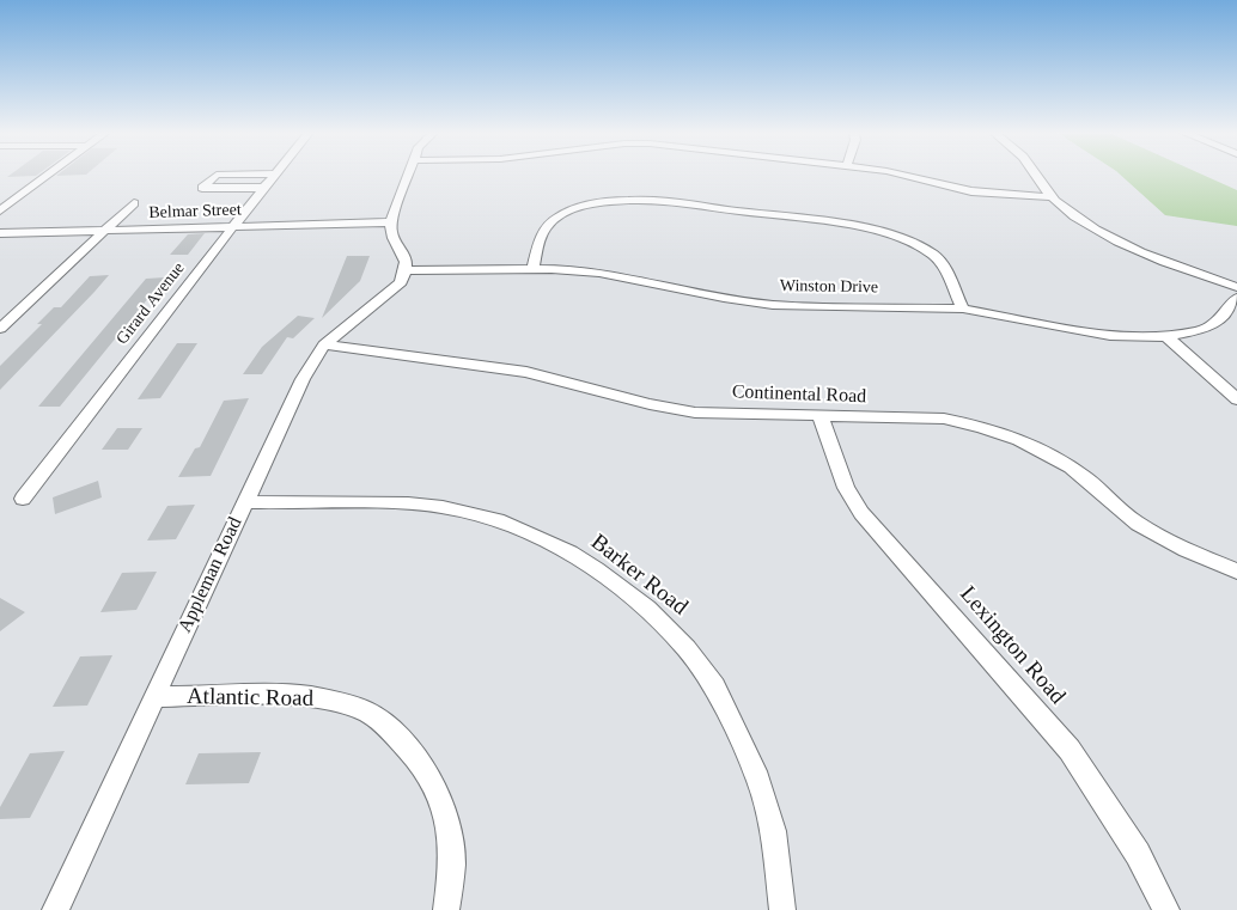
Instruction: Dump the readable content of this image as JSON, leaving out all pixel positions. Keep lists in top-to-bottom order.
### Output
{
  "streets": {
    "street": [
      "Belmar Street",
      "Winston Drive",
      "Girard Avenue",
      "Continental Road",
      "Appleman Road",
      "Barker Road",
      "Lexington Road",
      "Atlantic Road"
    ]
  },
  "crossings": [
    ["Belmar Street", "Girard Avenue"],
    ["Winston Drive", "Appleman Road"],
    ["Continental Road", "Appleman Road"],
    ["Continental Road", "Lexington Road"],
    ["Appleman Road", "Barker Road"],
    ["Appleman Road", "Atlantic Road"]
  ]
}
